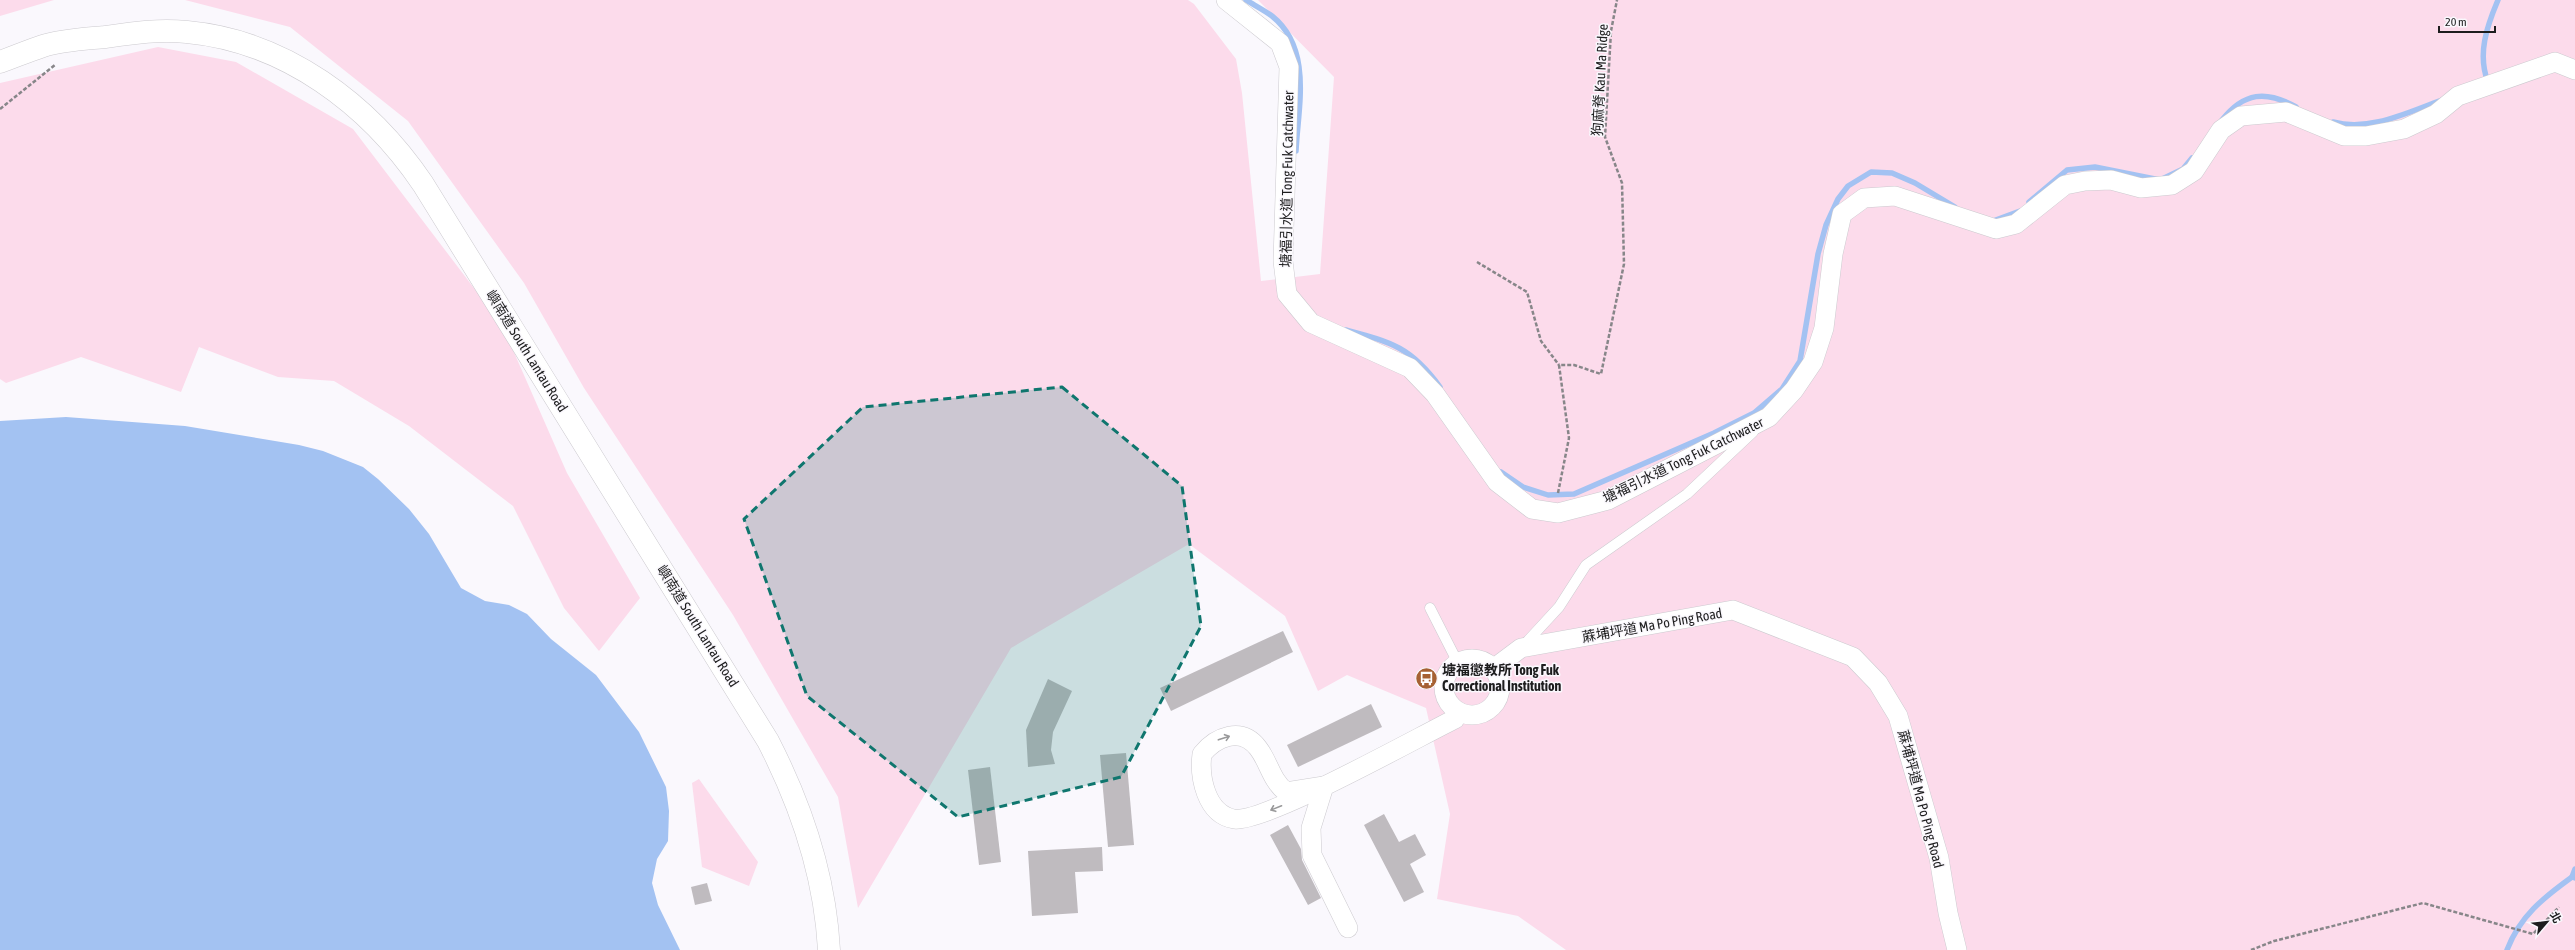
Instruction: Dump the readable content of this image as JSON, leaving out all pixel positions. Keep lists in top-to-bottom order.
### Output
{
  "streets": {
    "main road": ["嶼南道 South Lantau Road"],
    "street": ["塘福引水道 Tong Fuk Catchwater", "蔴埔坪道 Ma Po Ping Road"],
    "path": ["狗麻脊 Kau Ma Ridge"]
  },
  "places": {
    "bus stop": ["塘福懲教所 Tong Fuk Correctional Institution"]
  },
  "scale_bar": "20 m",
  "north": "top right"
}
